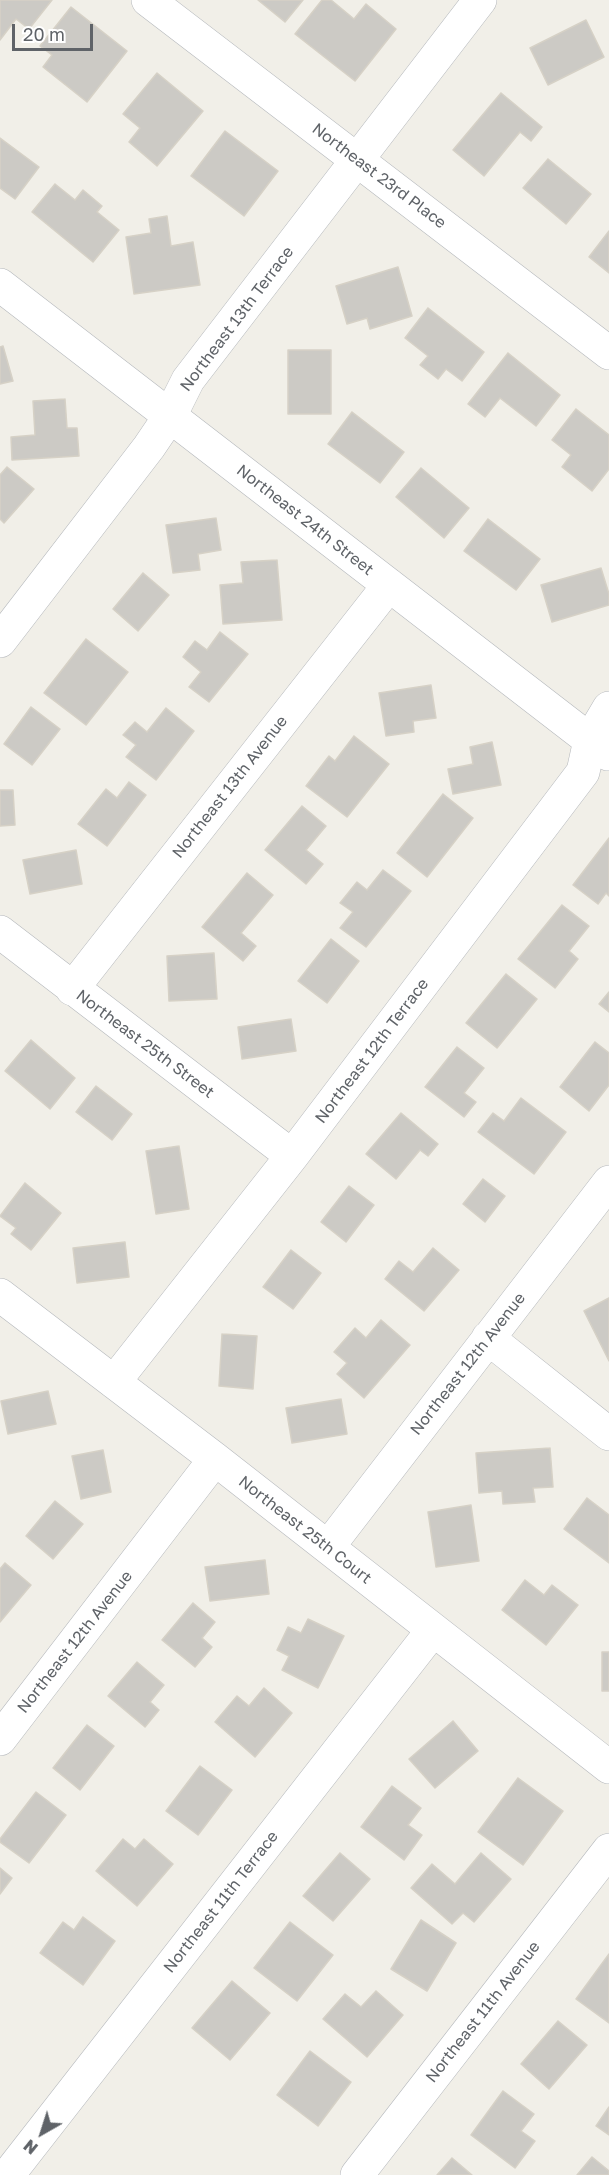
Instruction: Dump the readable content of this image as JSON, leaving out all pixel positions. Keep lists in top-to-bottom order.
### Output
{
  "streets": {
    "street": [
      "Northeast 23rd Place",
      "Northeast 13th Terrace",
      "Northeast 24th Street",
      "Northeast 13th Avenue",
      "Northeast 25th Street",
      "Northeast 12th Terrace",
      "Northeast 12th Avenue",
      "Northeast 25th Court",
      "Northeast 11th Terrace",
      "Northeast 11th Avenue"
    ]
  },
  "crossings": [
    ["Northeast 23rd Place", "Northeast 13th Terrace"],
    ["Northeast 13th Terrace", "Northeast 24th Street"],
    ["Northeast 24th Street", "Northeast 13th Avenue"],
    ["Northeast 24th Street", "Northeast 12th Terrace"],
    ["Northeast 13th Avenue", "Northeast 25th Street"],
    ["Northeast 25th Street", "Northeast 12th Terrace"],
    ["Northeast 12th Terrace", "Northeast 25th Court"],
    ["Northeast 12th Avenue", "Northeast 25th Court"],
    ["Northeast 25th Court", "Northeast 11th Terrace"]
  ],
  "scale_bar": "20 m",
  "north": "bottom left"
}
